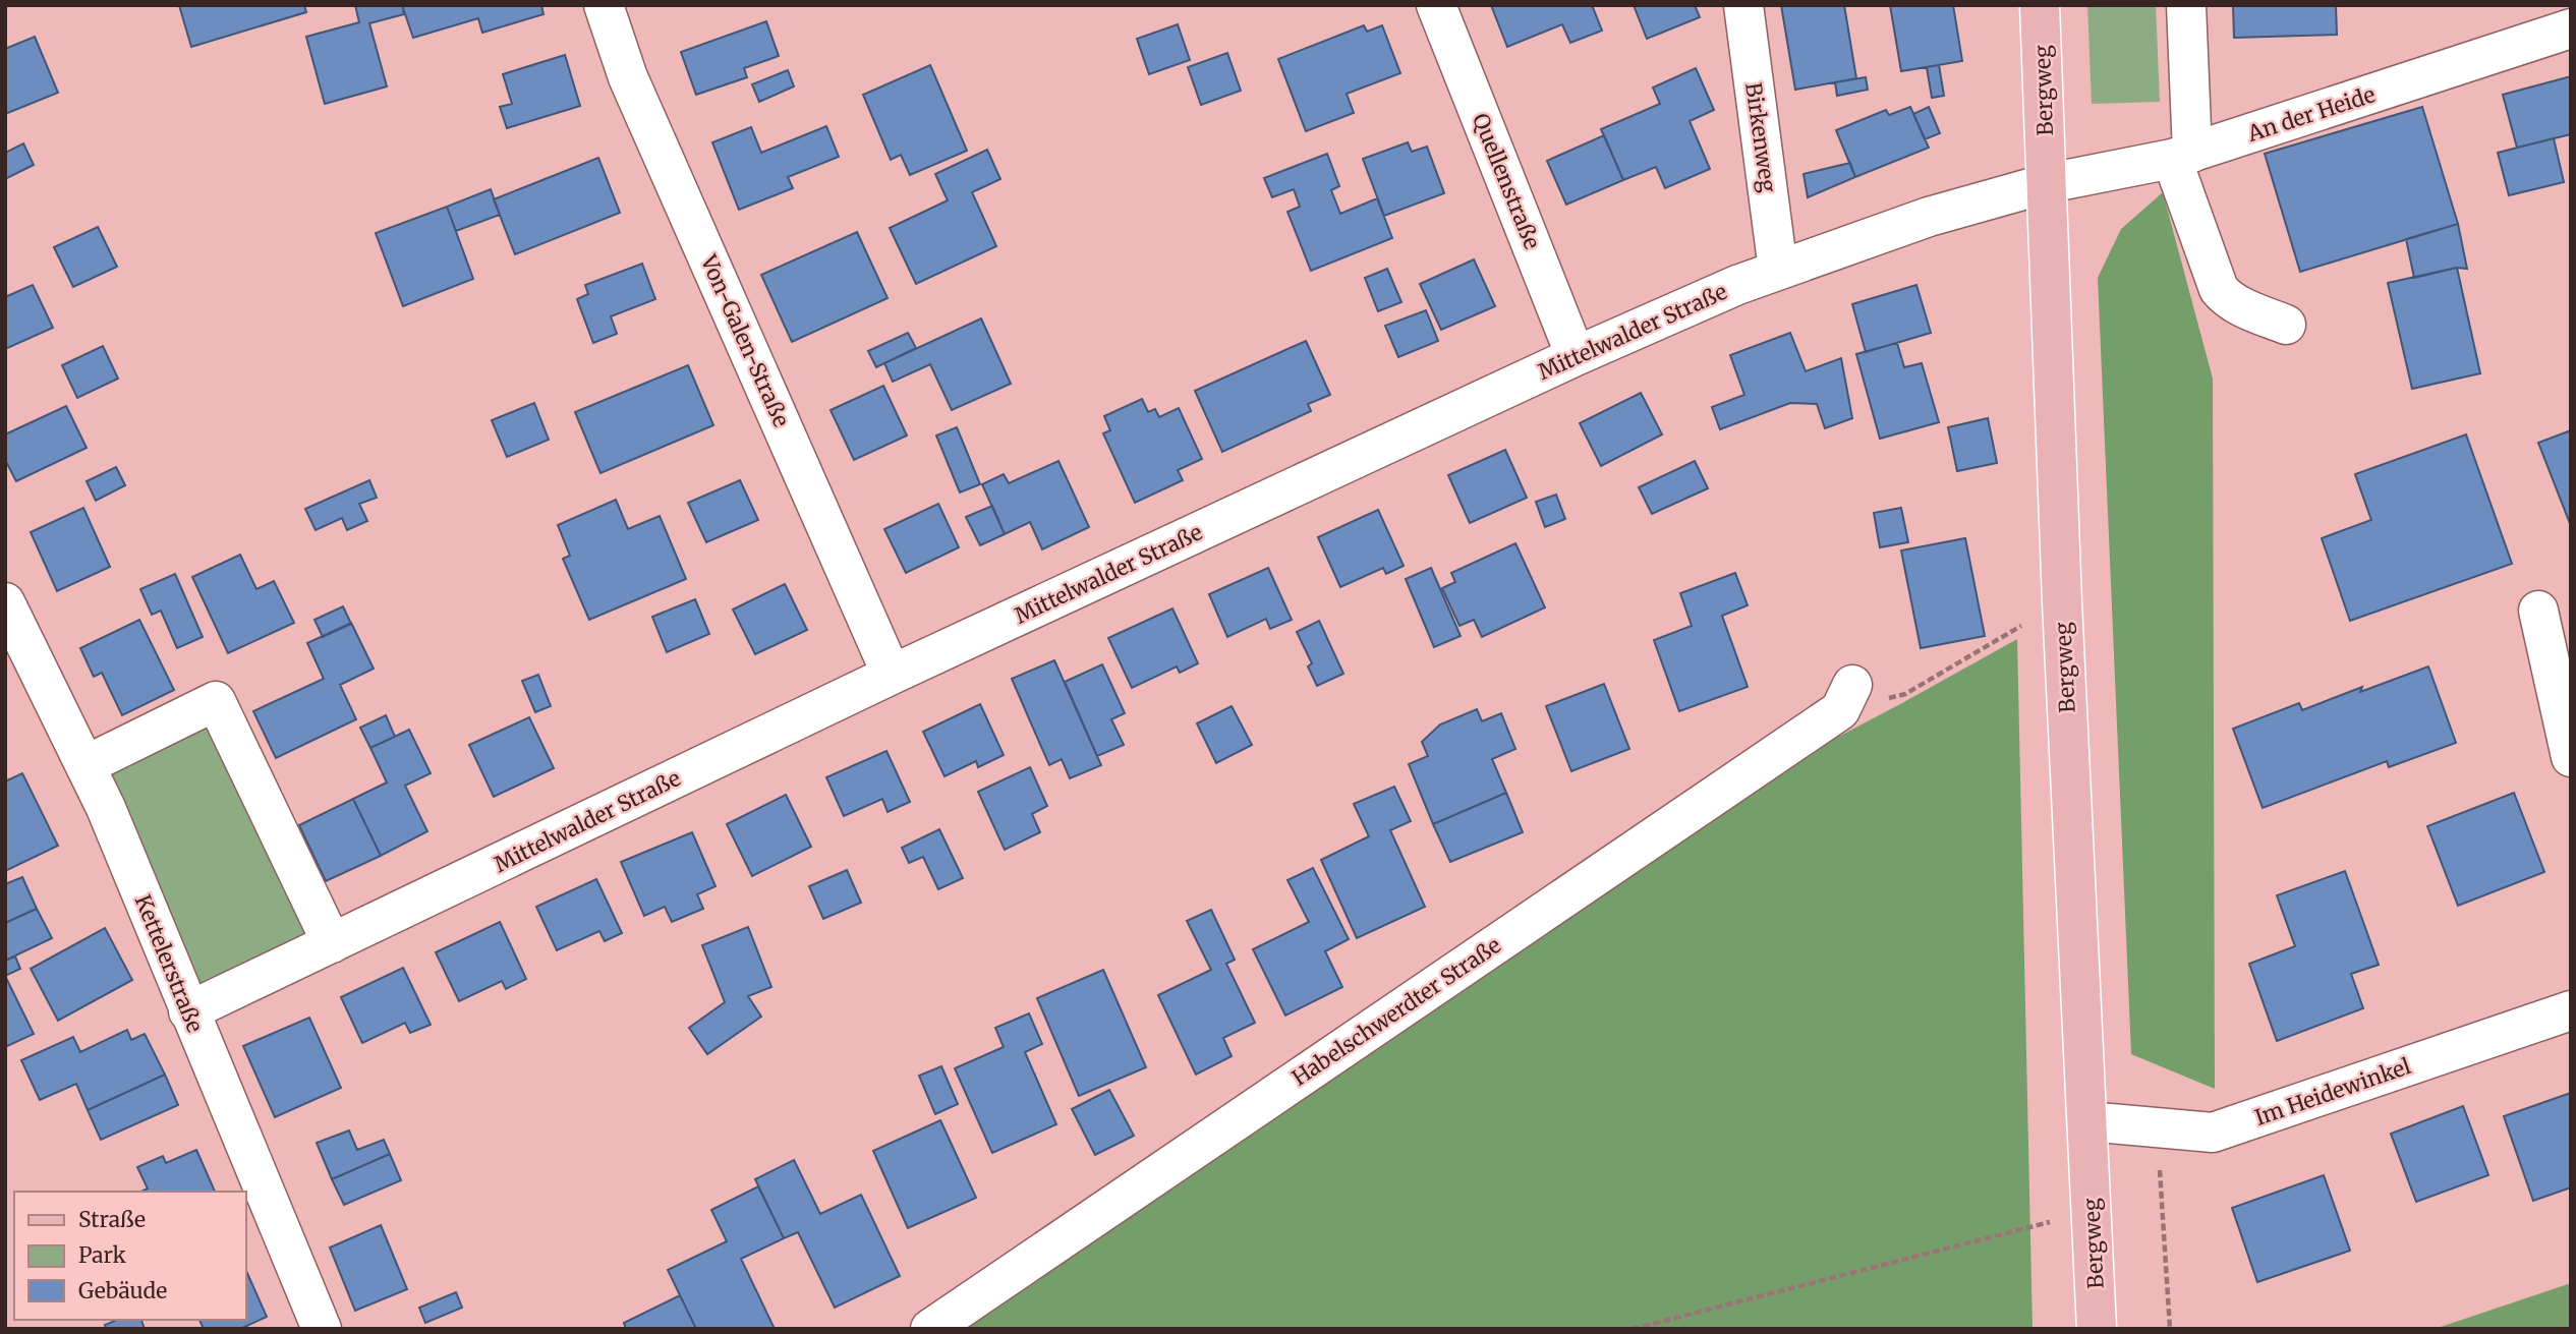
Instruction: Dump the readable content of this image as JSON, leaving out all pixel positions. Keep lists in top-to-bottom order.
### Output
{
  "streets": {
    "main road": ["Bergweg"],
    "street": [
      "An der Heide",
      "Birkenweg",
      "Quellenstraße",
      "Mittelwalder Straße",
      "Von-Galen-Straße",
      "Kettelerstraße",
      "Habelschwerdter Straße",
      "Im Heidewinkel"
    ]
  },
  "crossings": [
    ["Bergweg", "An der Heide"],
    ["Bergweg", "Mittelwalder Straße"],
    ["Bergweg", "Im Heidewinkel"],
    ["An der Heide", "Mittelwalder Straße"],
    ["Birkenweg", "Mittelwalder Straße"],
    ["Quellenstraße", "Mittelwalder Straße"],
    ["Mittelwalder Straße", "Von-Galen-Straße"],
    ["Mittelwalder Straße", "Kettelerstraße"]
  ],
  "legend": ["Straße", "Park", "Gebäude"]
}
